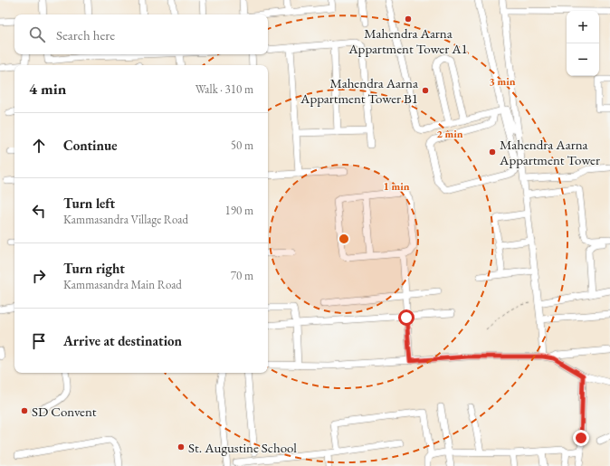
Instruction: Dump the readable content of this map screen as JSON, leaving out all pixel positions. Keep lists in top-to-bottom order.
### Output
{
  "places": [
    "Mahendra Aarna Appartment Tower A1",
    "Mahendra Aarna Appartment Tower B1",
    "Mahendra Aarna Appartment Tower",
    "SD Convent",
    "St. Augustine School"
  ],
  "page": {
    "map_buttons": ["+", "−"],
    "search": "Search here",
    "heading": ["4 min", "Walk · 310 m"],
    "list": [
      ["Continue", "50 m"],
      ["Turn left", "Kammasandra Village Road", "190 m"],
      ["Turn right", "Kammasandra Main Road", "70 m"],
      "Arrive at destination"
    ]
  },
  "rings": ["3 min", "2 min", "1 min"]
}
